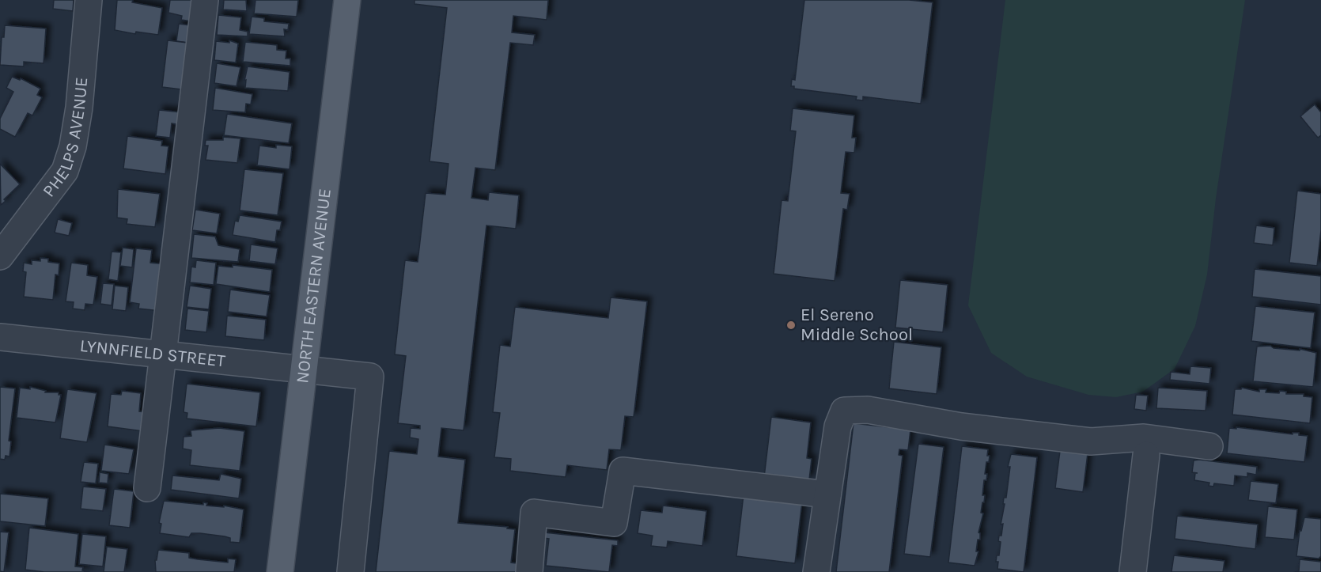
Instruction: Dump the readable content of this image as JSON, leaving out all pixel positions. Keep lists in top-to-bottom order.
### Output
{
  "streets": {
    "main road": ["NORTH EASTERN AVENUE"],
    "street": ["PHELPS AVENUE", "LYNNFIELD STREET"]
  },
  "crossings": [
    ["NORTH EASTERN AVENUE", "LYNNFIELD STREET"]
  ],
  "places": ["El Sereno Middle School"]
}
